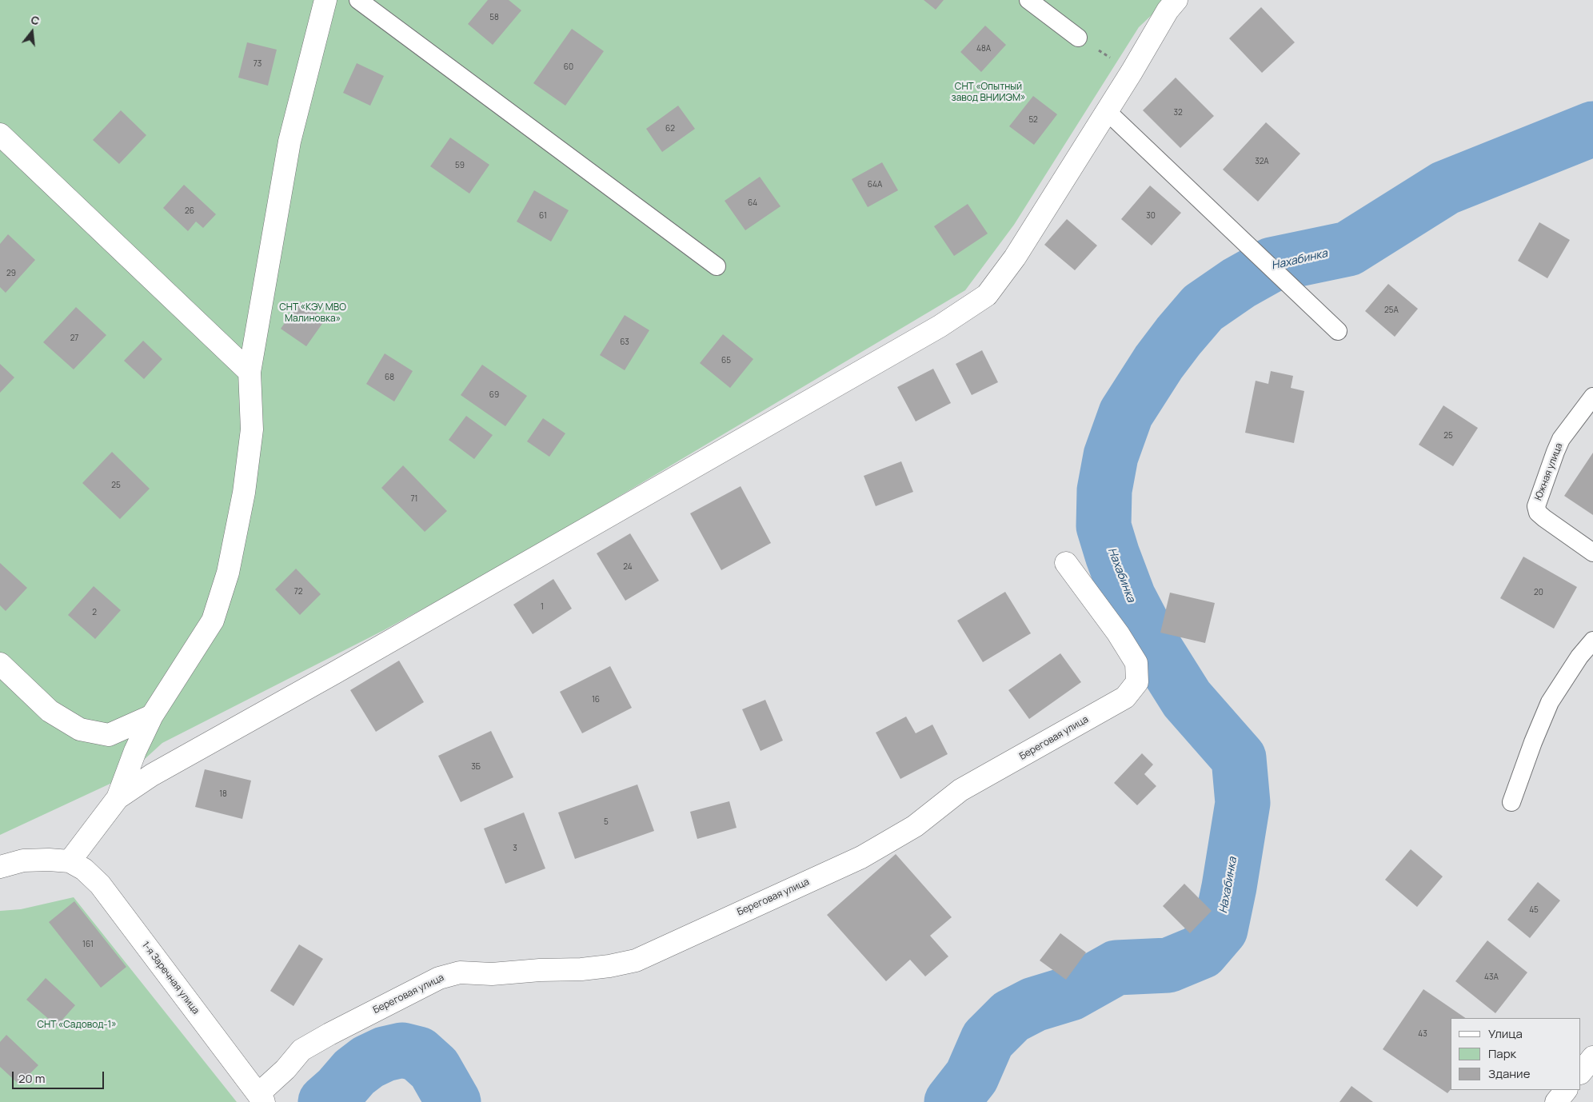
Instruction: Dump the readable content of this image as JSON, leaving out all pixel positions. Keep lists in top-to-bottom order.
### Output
{
  "streets": {
    "street": ["Береговая улица", "1-я Заречная улица"],
    "lane": ["Южная улица"]
  },
  "crossings": [
    ["Береговая улица", "1-я Заречная улица"]
  ],
  "water": ["Нахабинка"],
  "parks": ["СНТ «Опытный завод ВНИИЭМ»", "СНТ «КЭУ МВО Малиновка»", "СНТ «Садовод-1»"],
  "house_numbers": [
    "58",
    "48А",
    "73",
    "60",
    "32",
    "52",
    "62",
    "32А",
    "59",
    "64А",
    "64",
    "26",
    "61",
    "30",
    "29",
    "25А",
    "27",
    "63",
    "65",
    "68",
    "69",
    "25",
    "25",
    "71",
    "24",
    "72",
    "20",
    "1",
    "2",
    "16",
    "3Б",
    "18",
    "5",
    "3",
    "45",
    "161",
    "43А",
    "43"
  ],
  "legend": ["Улица", "Парк", "Здание"],
  "scale_bar": "20 m",
  "north": "top"
}
